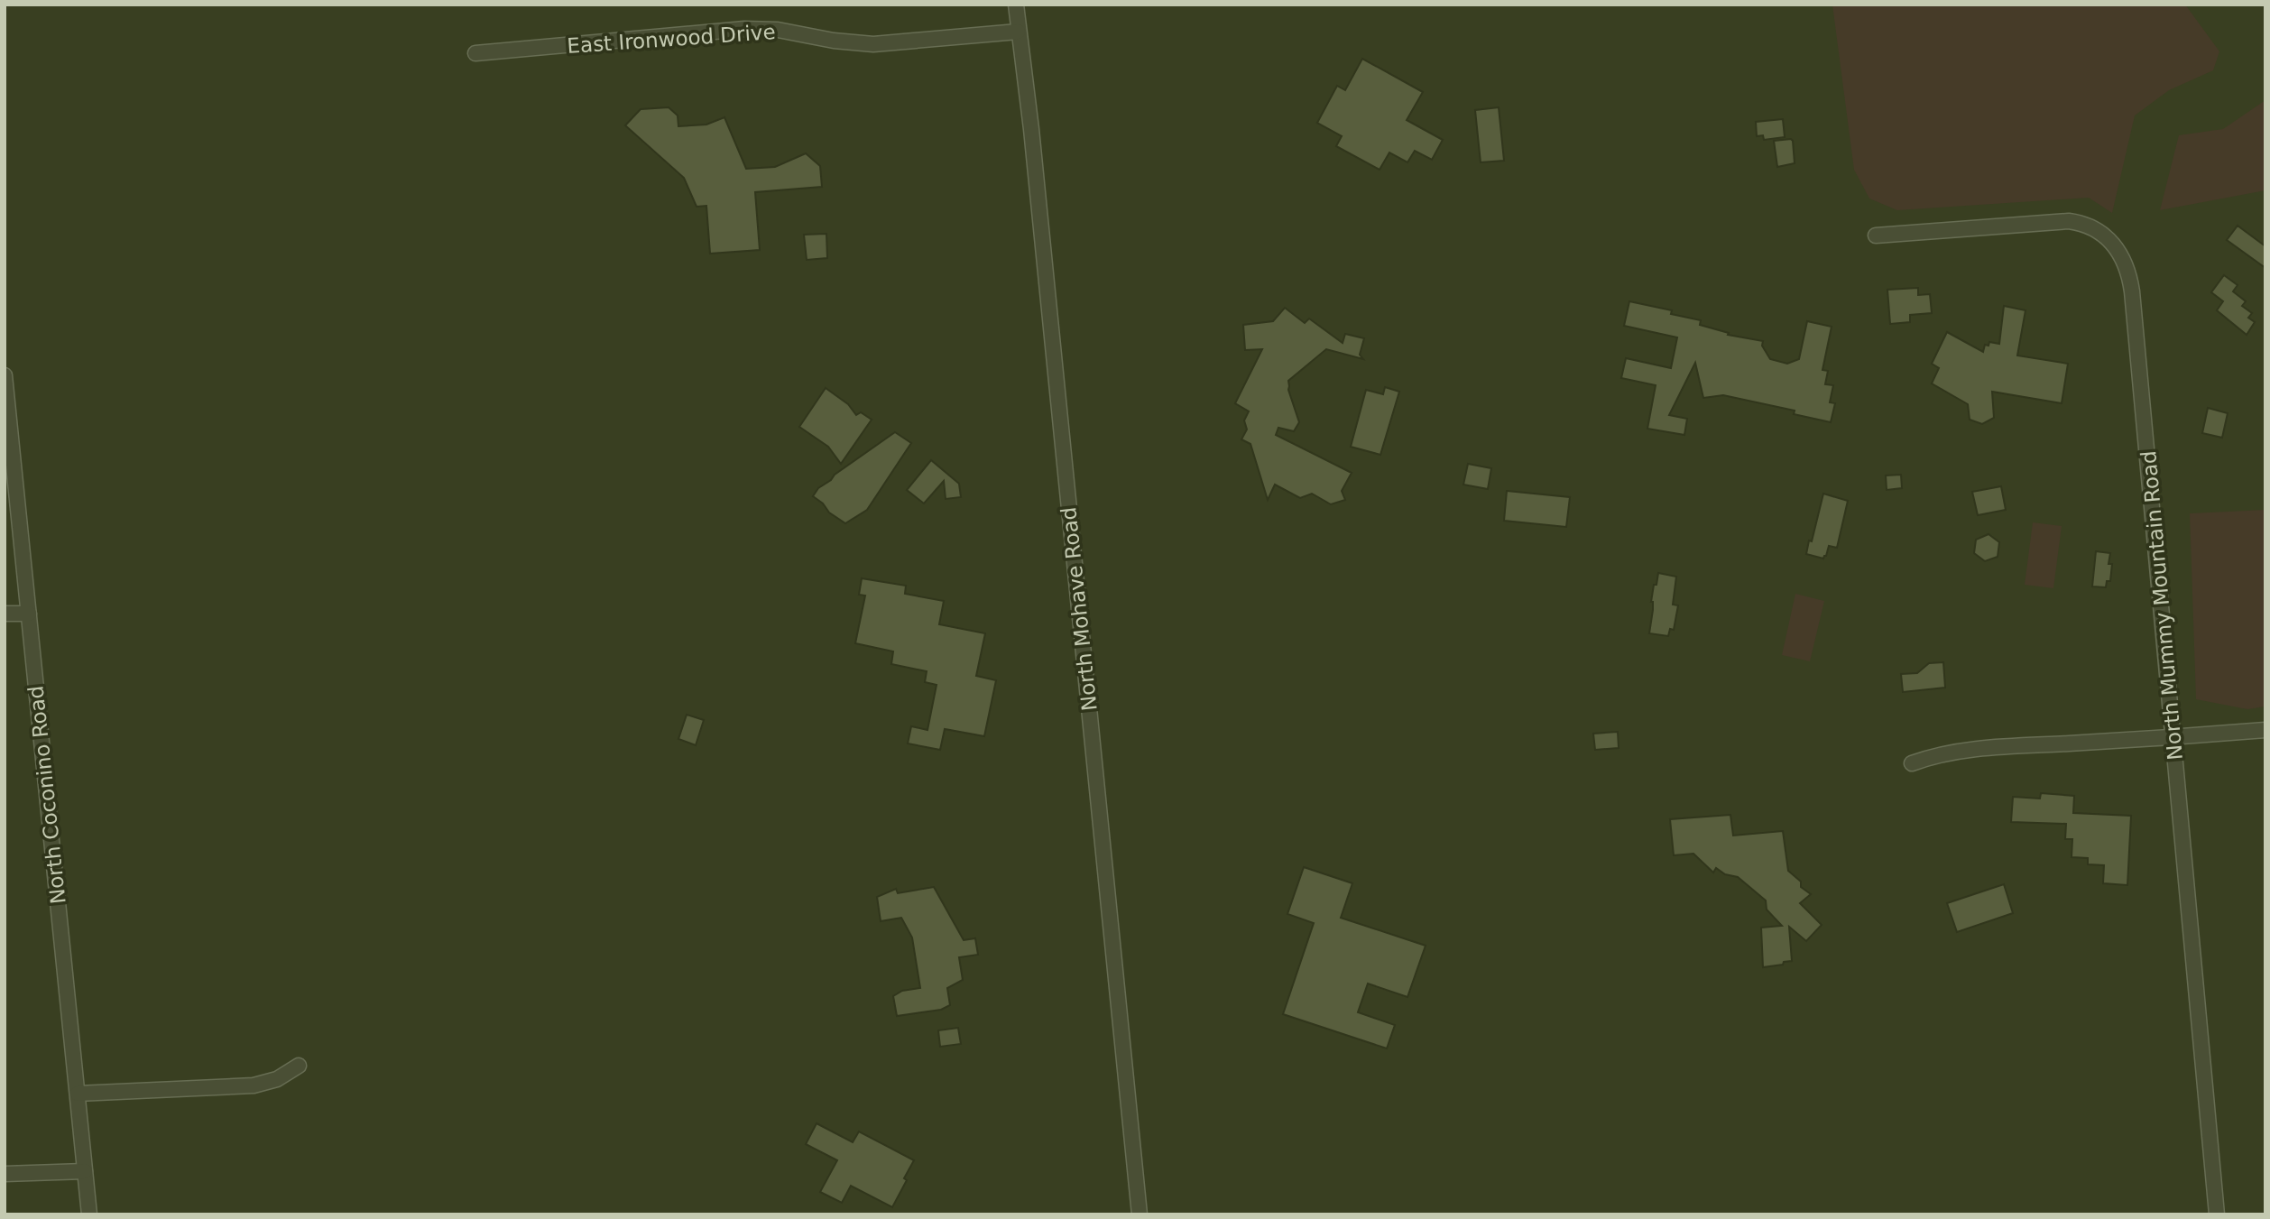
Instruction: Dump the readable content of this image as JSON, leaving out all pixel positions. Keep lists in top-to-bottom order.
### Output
{
  "streets": {
    "street": [
      "East Ironwood Drive",
      "North Mummy Mountain Road",
      "North Mohave Road",
      "North Coconino Road"
    ]
  },
  "crossings": [
    ["East Ironwood Drive", "North Mohave Road"]
  ]
}
